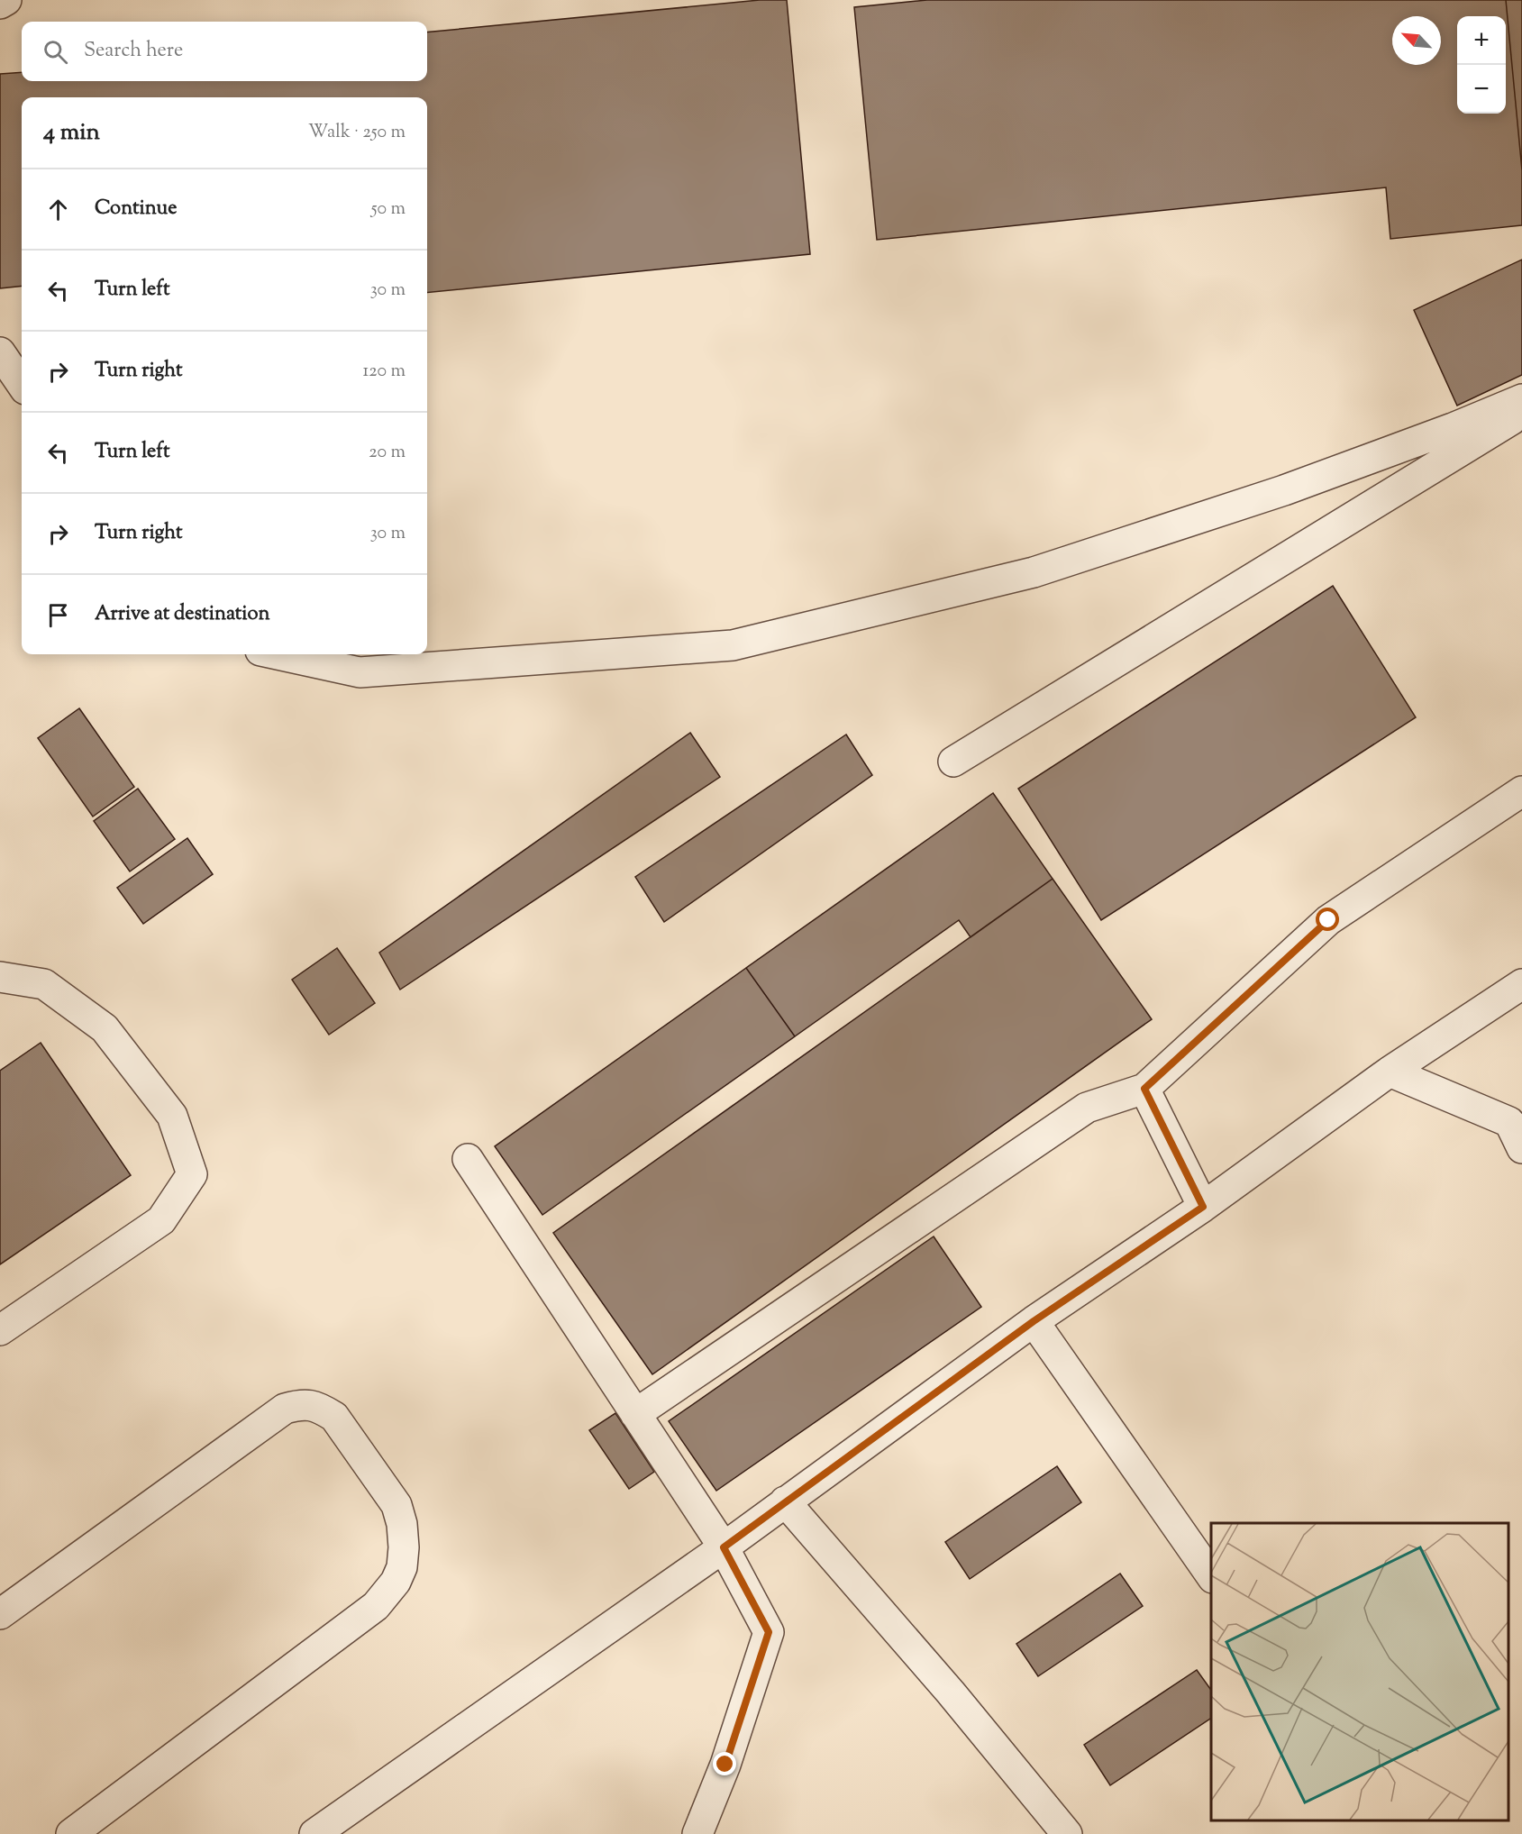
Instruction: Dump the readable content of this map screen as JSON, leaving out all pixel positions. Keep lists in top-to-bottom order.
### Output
{
  "north": "top left",
  "page": {
    "map_buttons": ["+", "−"],
    "search": "Search here",
    "heading": ["4 min", "Walk · 250 m"],
    "list": [
      ["Continue", "50 m"],
      ["Turn left", "30 m"],
      ["Turn right", "120 m"],
      ["Turn left", "20 m"],
      ["Turn right", "30 m"],
      "Arrive at destination"
    ]
  }
}
